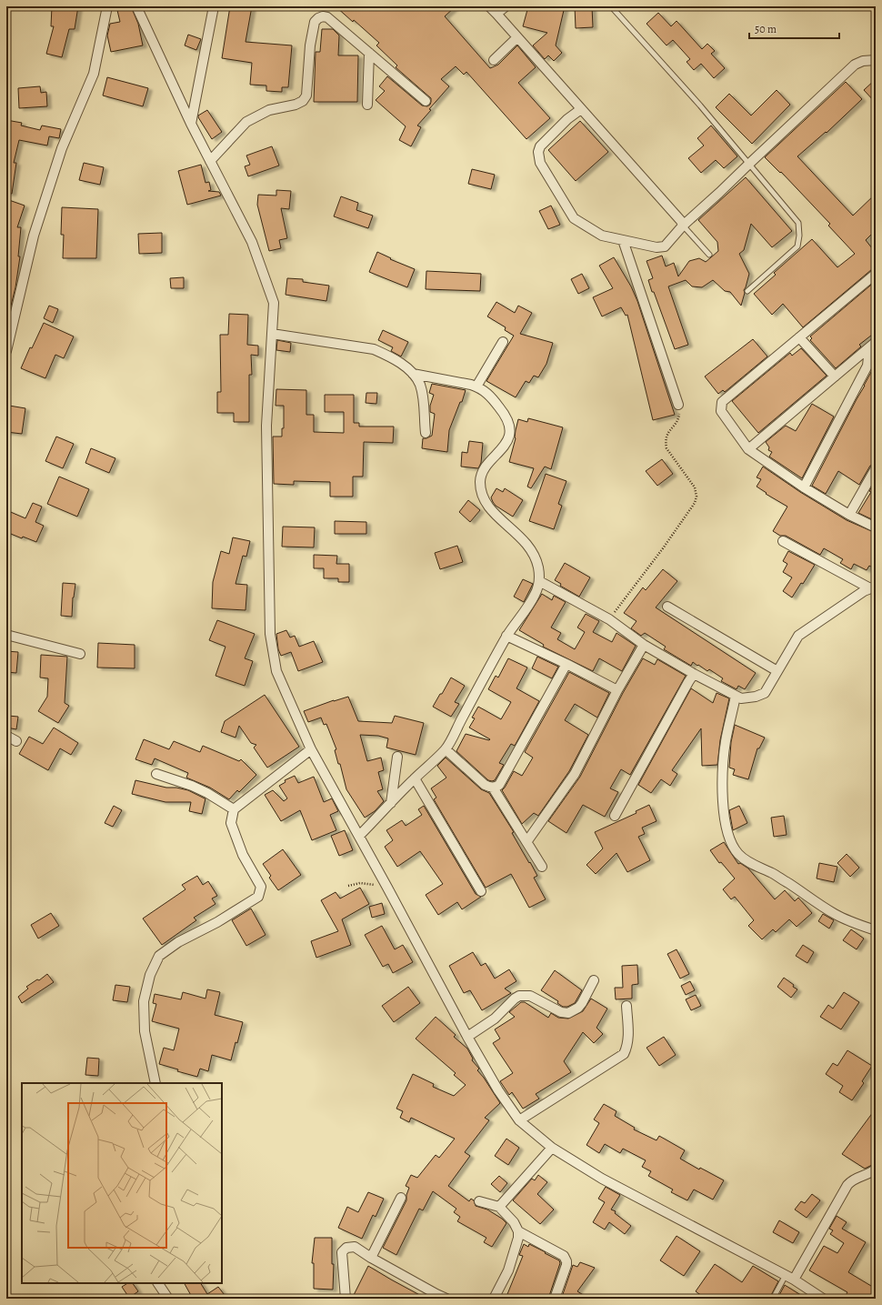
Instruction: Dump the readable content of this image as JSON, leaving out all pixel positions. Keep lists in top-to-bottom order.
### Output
{
  "scale_bar": "50 m"
}
